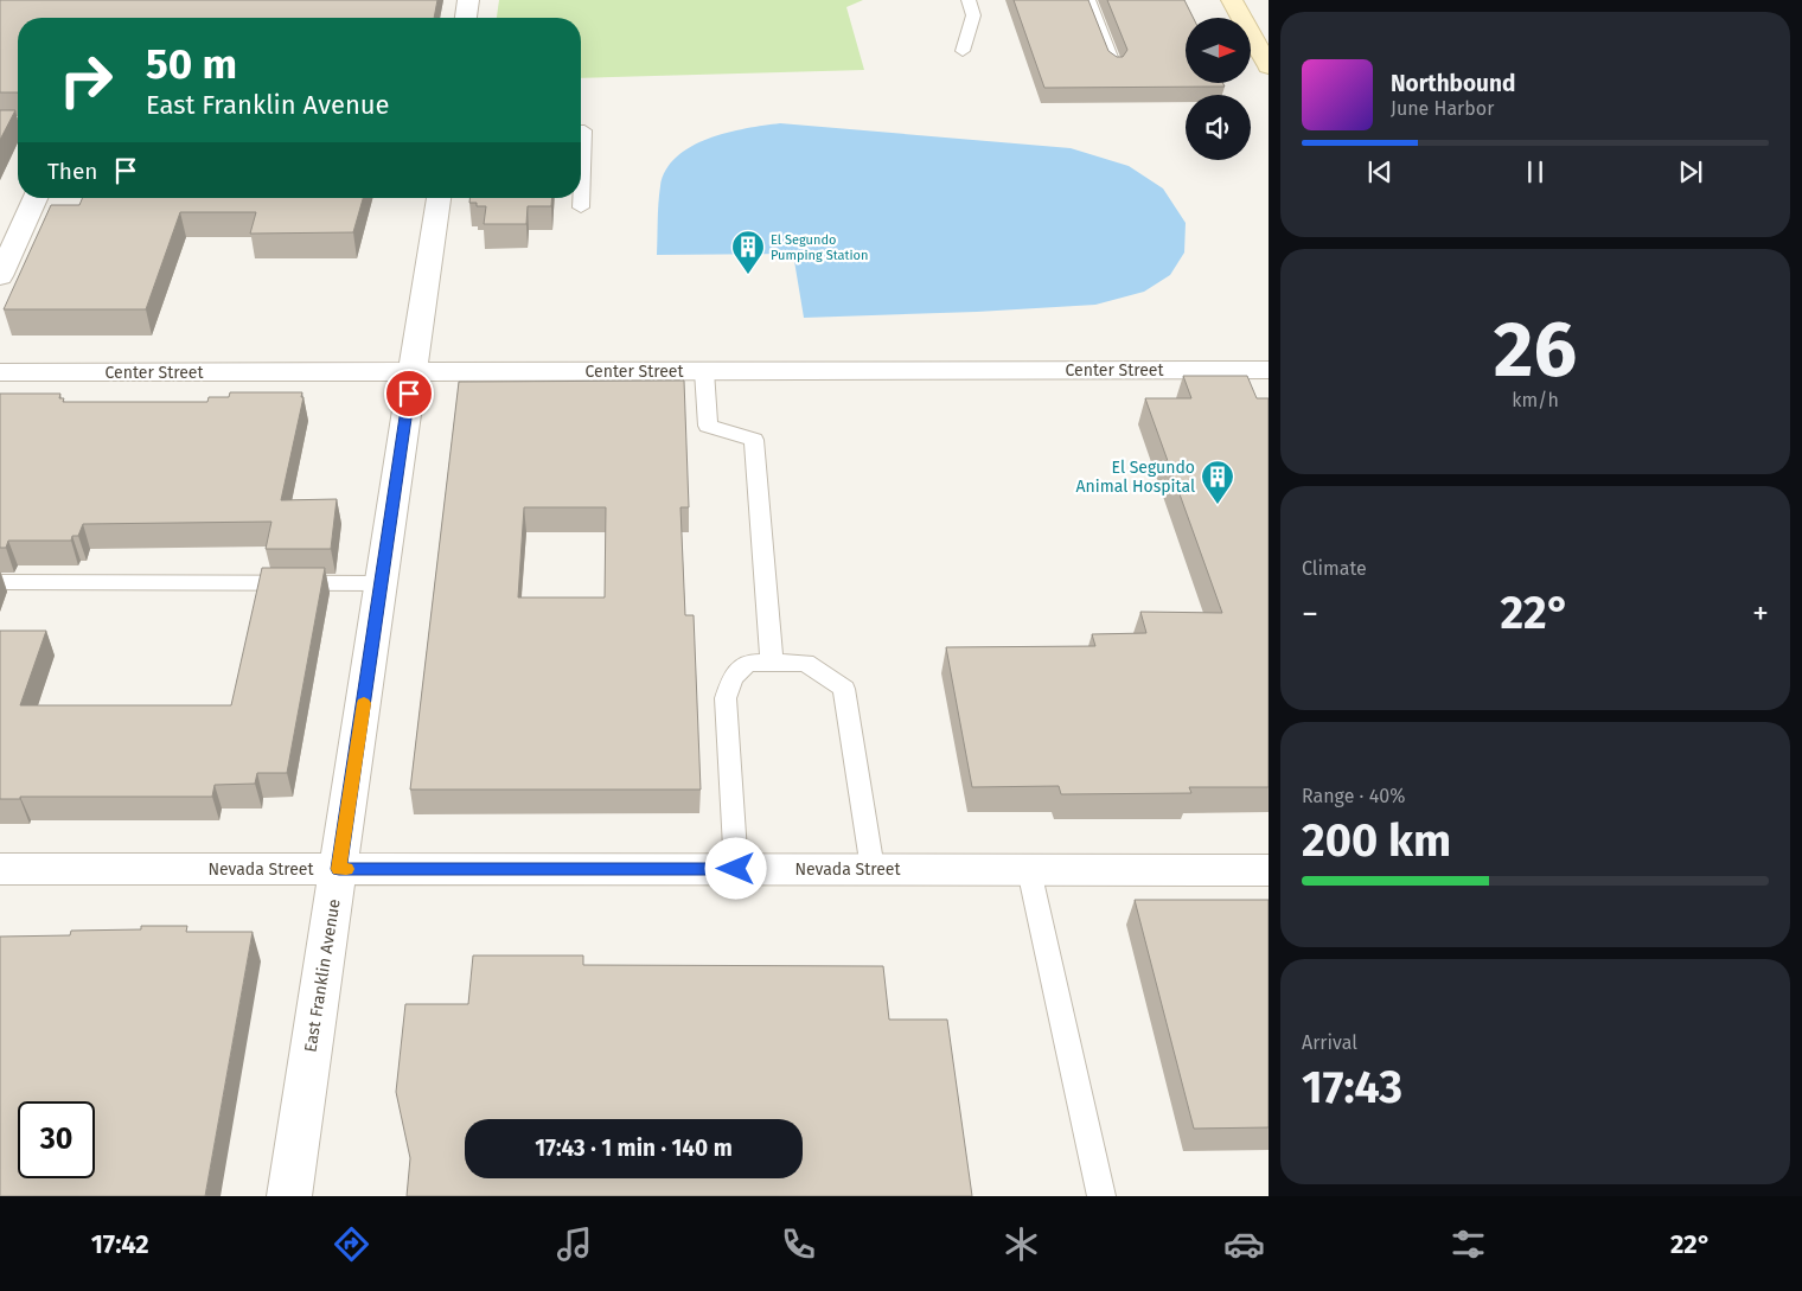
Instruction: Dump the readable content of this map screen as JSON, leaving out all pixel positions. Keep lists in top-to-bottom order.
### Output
{
  "streets": {
    "street": ["Center Street", "Nevada Street", "East Franklin Avenue"]
  },
  "crossings": [
    ["Center Street", "East Franklin Avenue"],
    ["Nevada Street", "East Franklin Avenue"]
  ],
  "places": {
    "building": ["El Segundo Pumping Station", "El Segundo Animal Hospital"]
  },
  "north": "right",
  "page": {
    "turn": ["50 m", "East Franklin Avenue"],
    "song": ["Northbound", "June Harbor"],
    "then": "Then",
    "tile": [
      ["26", "km/h"],
      "Climate",
      ["Range · 40%", "200 km"],
      ["Arrival", "17:43"]
    ],
    "heat": ["−", "22°", "+"],
    "limit": "30",
    "trip": "17:43 · 1 min · 140 m",
    "tabs": ["17:42", "22°"]
  }
}
